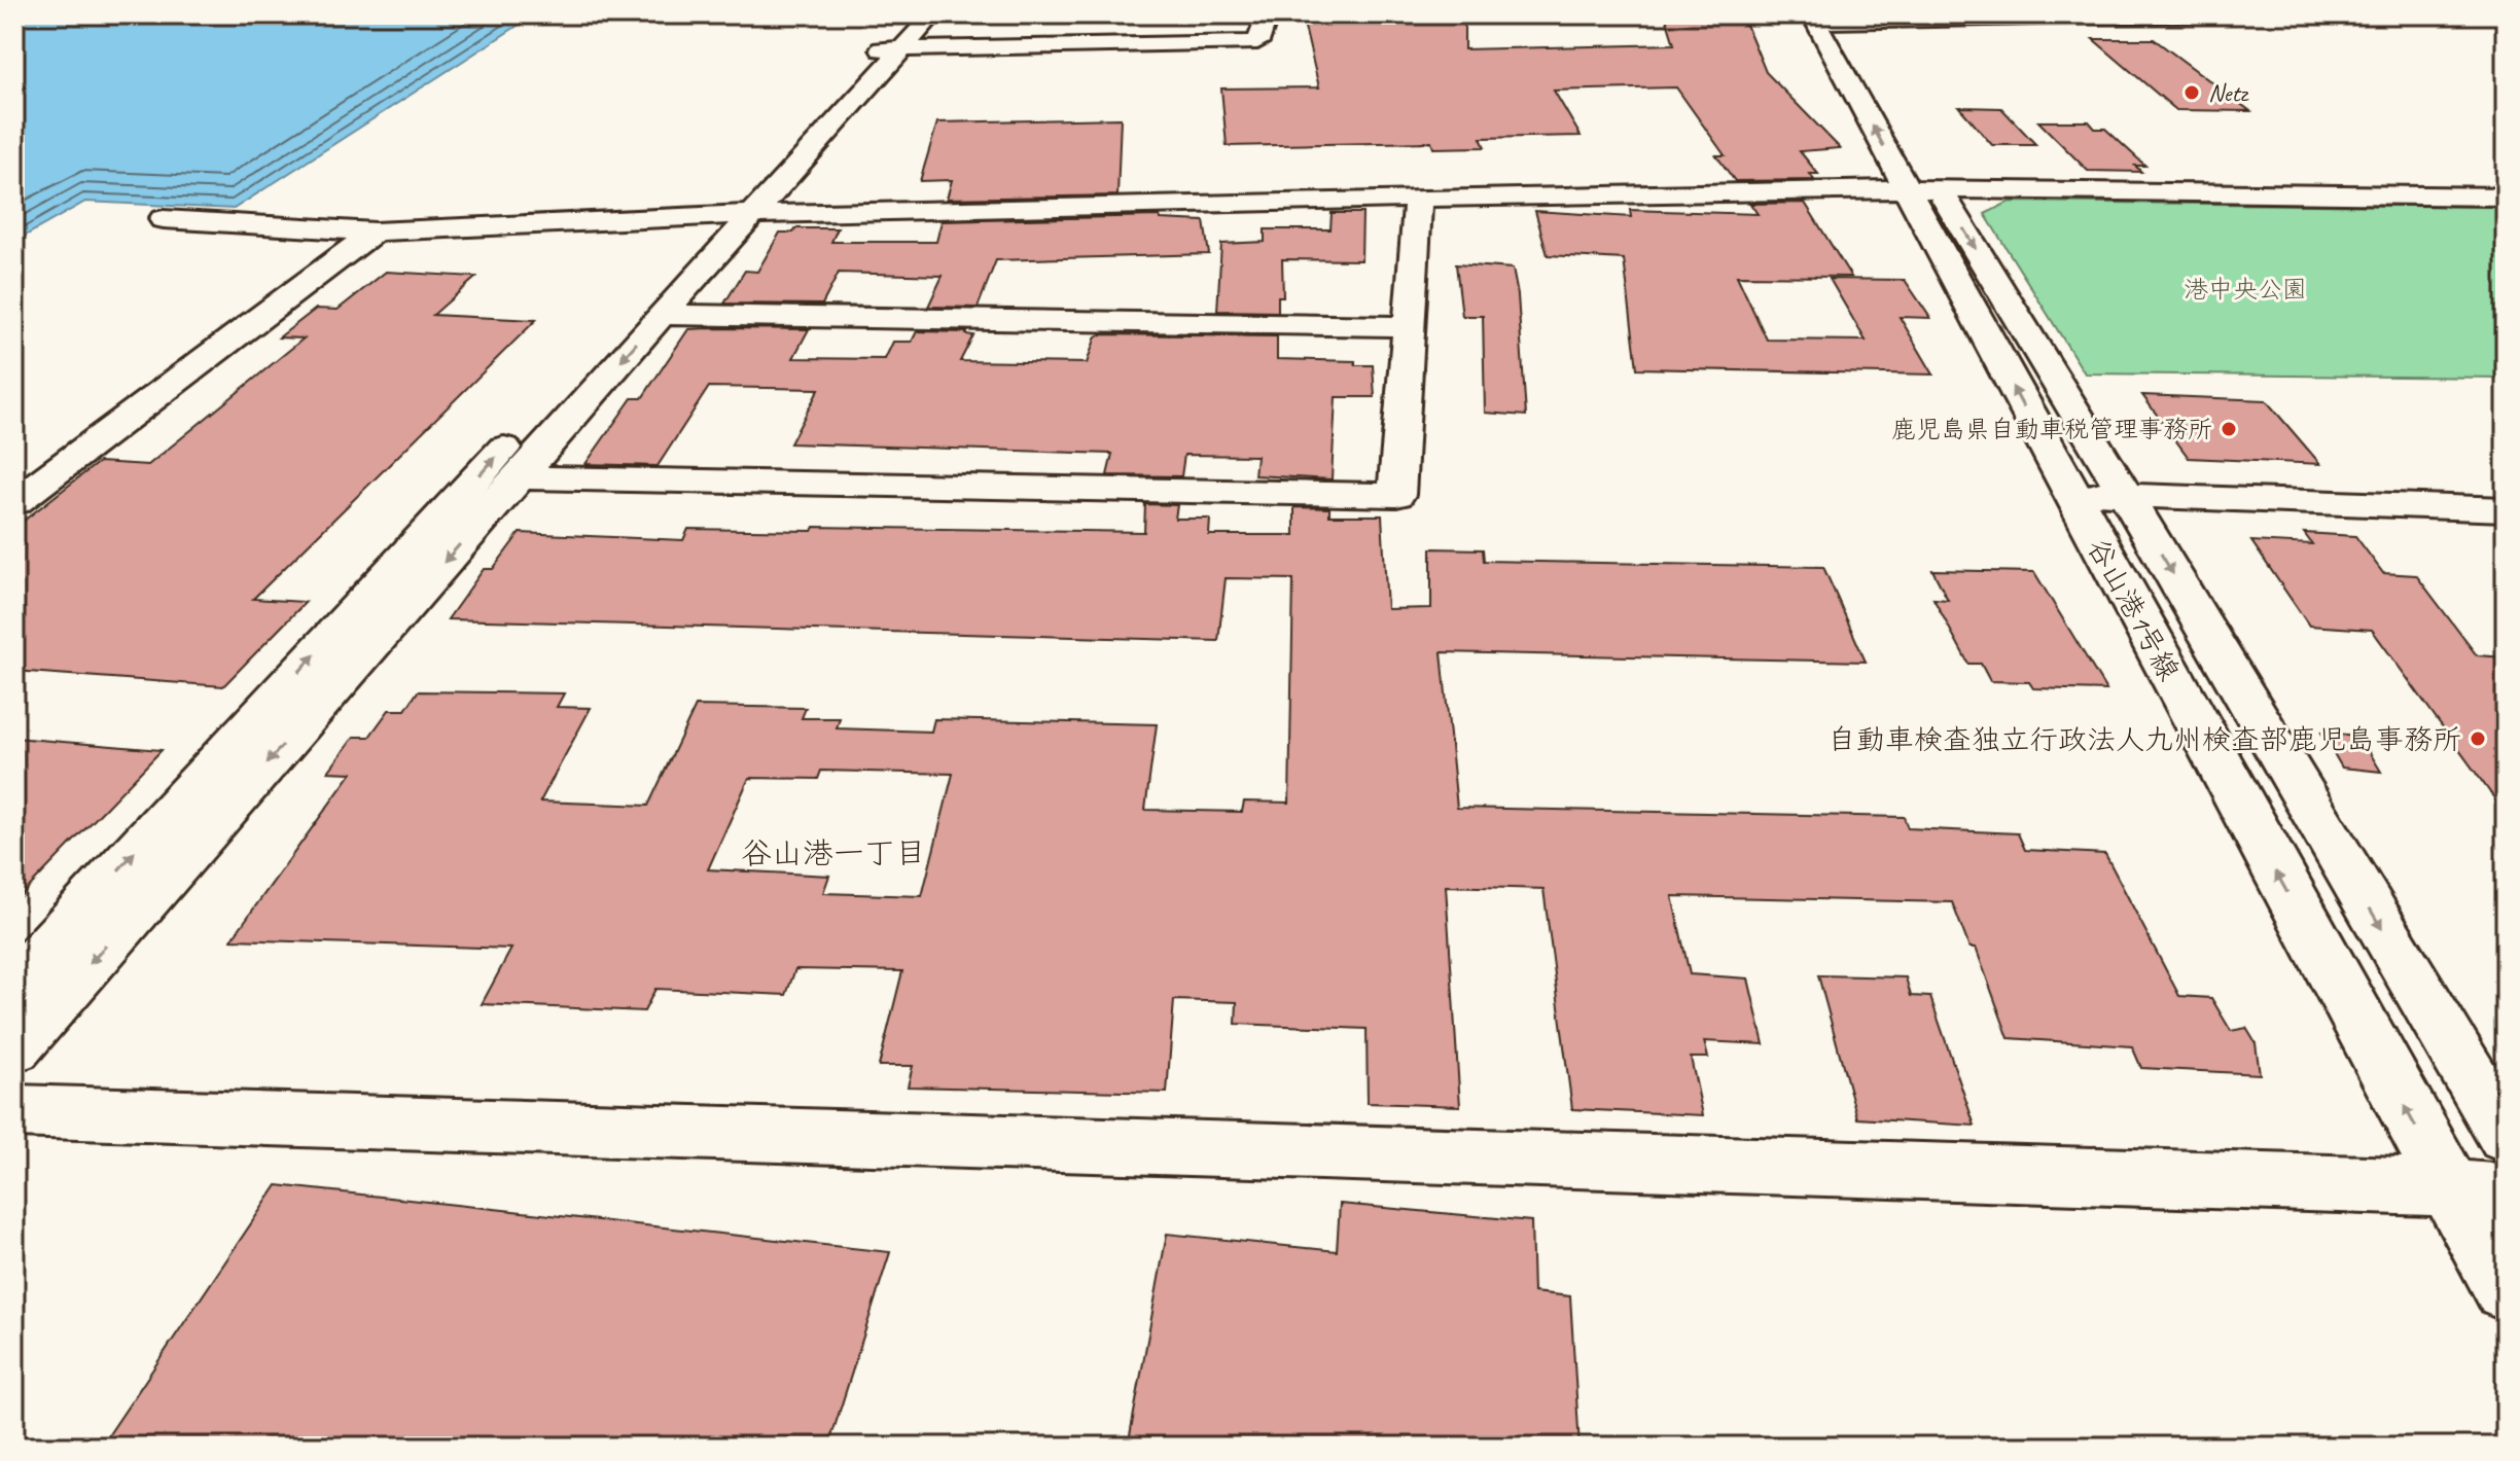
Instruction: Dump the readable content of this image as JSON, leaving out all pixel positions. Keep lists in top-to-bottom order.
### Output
{
  "streets": {
    "street": ["谷山港1号線"]
  },
  "districts": ["谷山港一丁目"],
  "parks": ["港中央公園"],
  "places": ["Netz", "鹿児島県自動車税管理事務所", "自動車検査独立行政法人九州検査部鹿児島事務所"]
}
